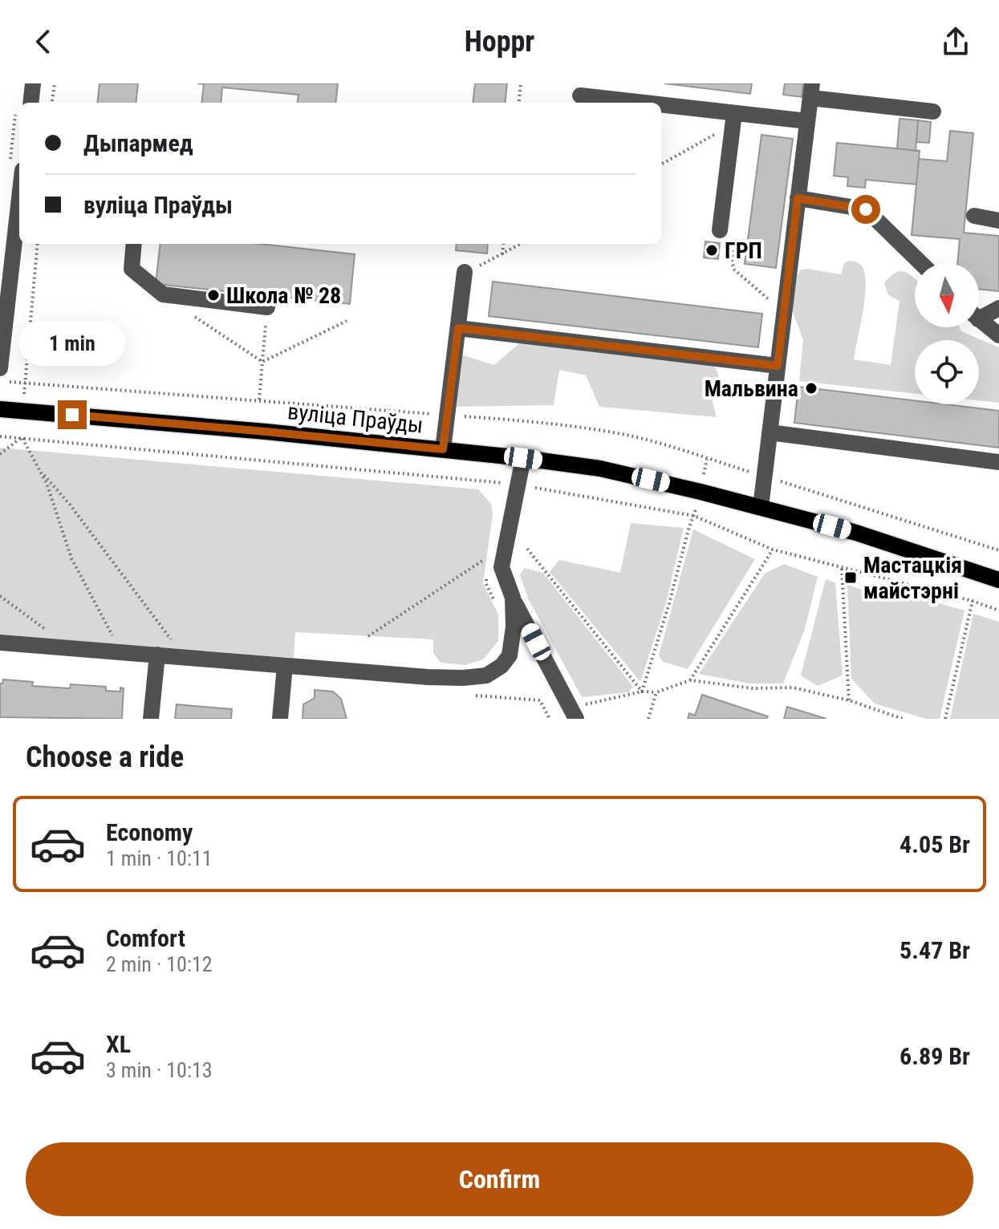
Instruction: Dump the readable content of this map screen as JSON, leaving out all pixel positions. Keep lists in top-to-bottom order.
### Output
{
  "streets": {
    "main road": ["вуліца Праўды"]
  },
  "places": {
    "other": ["ГРП", "Школа № 28", "Мальвина"],
    "transit": ["Мастацкія майстэрні"]
  },
  "north": "bottom",
  "page": {
    "header": "Hoppr",
    "banner": ["Дыпармед", "вуліца Праўды"],
    "bubble": "1 min",
    "heading": "Choose a ride",
    "list": [
      {
        "name": "Economy",
        "note": "1 min · 10:11",
        "value": "4.05 Br"
      },
      {
        "name": "Comfort",
        "note": "2 min · 10:12",
        "value": "5.47 Br"
      },
      {
        "name": "XL",
        "note": "3 min · 10:13",
        "value": "6.89 Br"
      }
    ],
    "buttons": "Confirm"
  }
}
